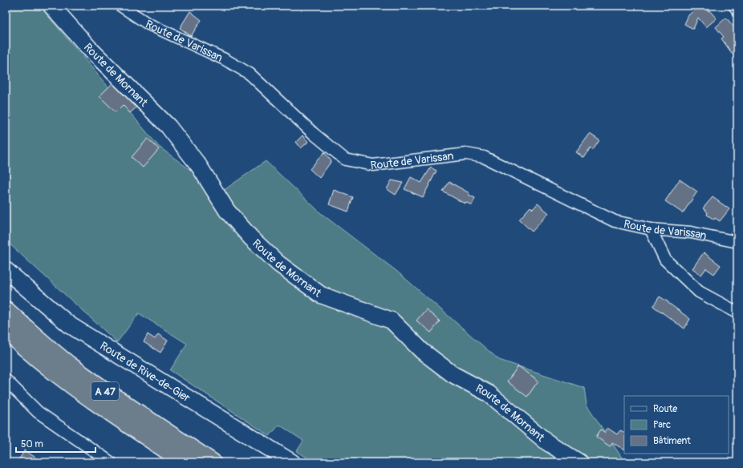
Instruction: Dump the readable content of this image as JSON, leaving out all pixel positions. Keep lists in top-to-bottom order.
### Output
{
  "streets": {
    "highway": ["A 47"],
    "main road": ["Route de Mornant", "Route de Rive-de-Gier"],
    "street": ["Route de Varissan"]
  },
  "legend": ["Route", "Parc", "Bâtiment"],
  "scale_bar": "50 m"
}
